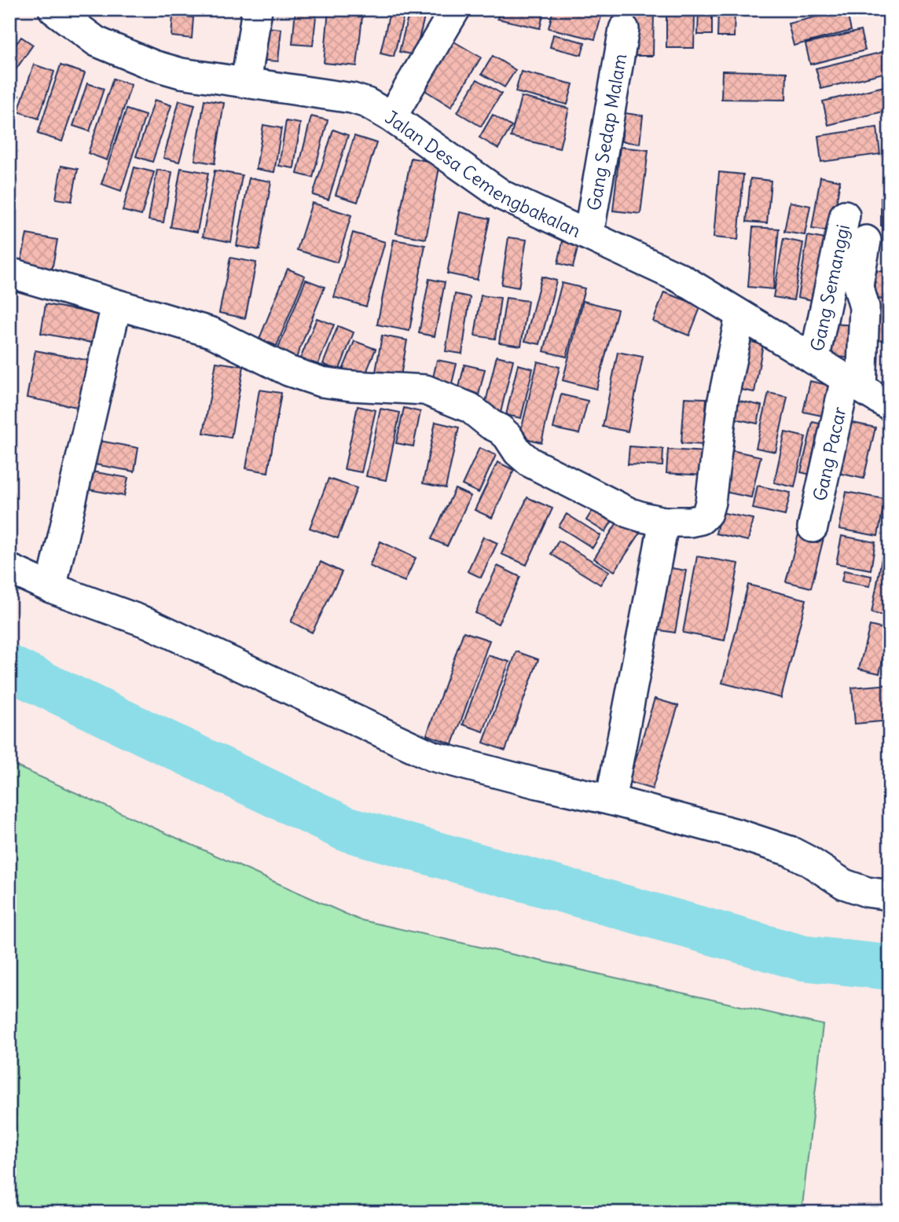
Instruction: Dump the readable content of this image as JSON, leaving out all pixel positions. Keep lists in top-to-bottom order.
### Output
{
  "streets": {
    "street": [
      "Gang Sedap Malam",
      "Jalan Desa Cemengbakalan",
      "Gang Semanggi",
      "Gang Pacar"
    ]
  },
  "crossings": [
    ["Gang Sedap Malam", "Jalan Desa Cemengbakalan"],
    ["Jalan Desa Cemengbakalan", "Gang Semanggi"],
    ["Jalan Desa Cemengbakalan", "Gang Pacar"]
  ]
}
